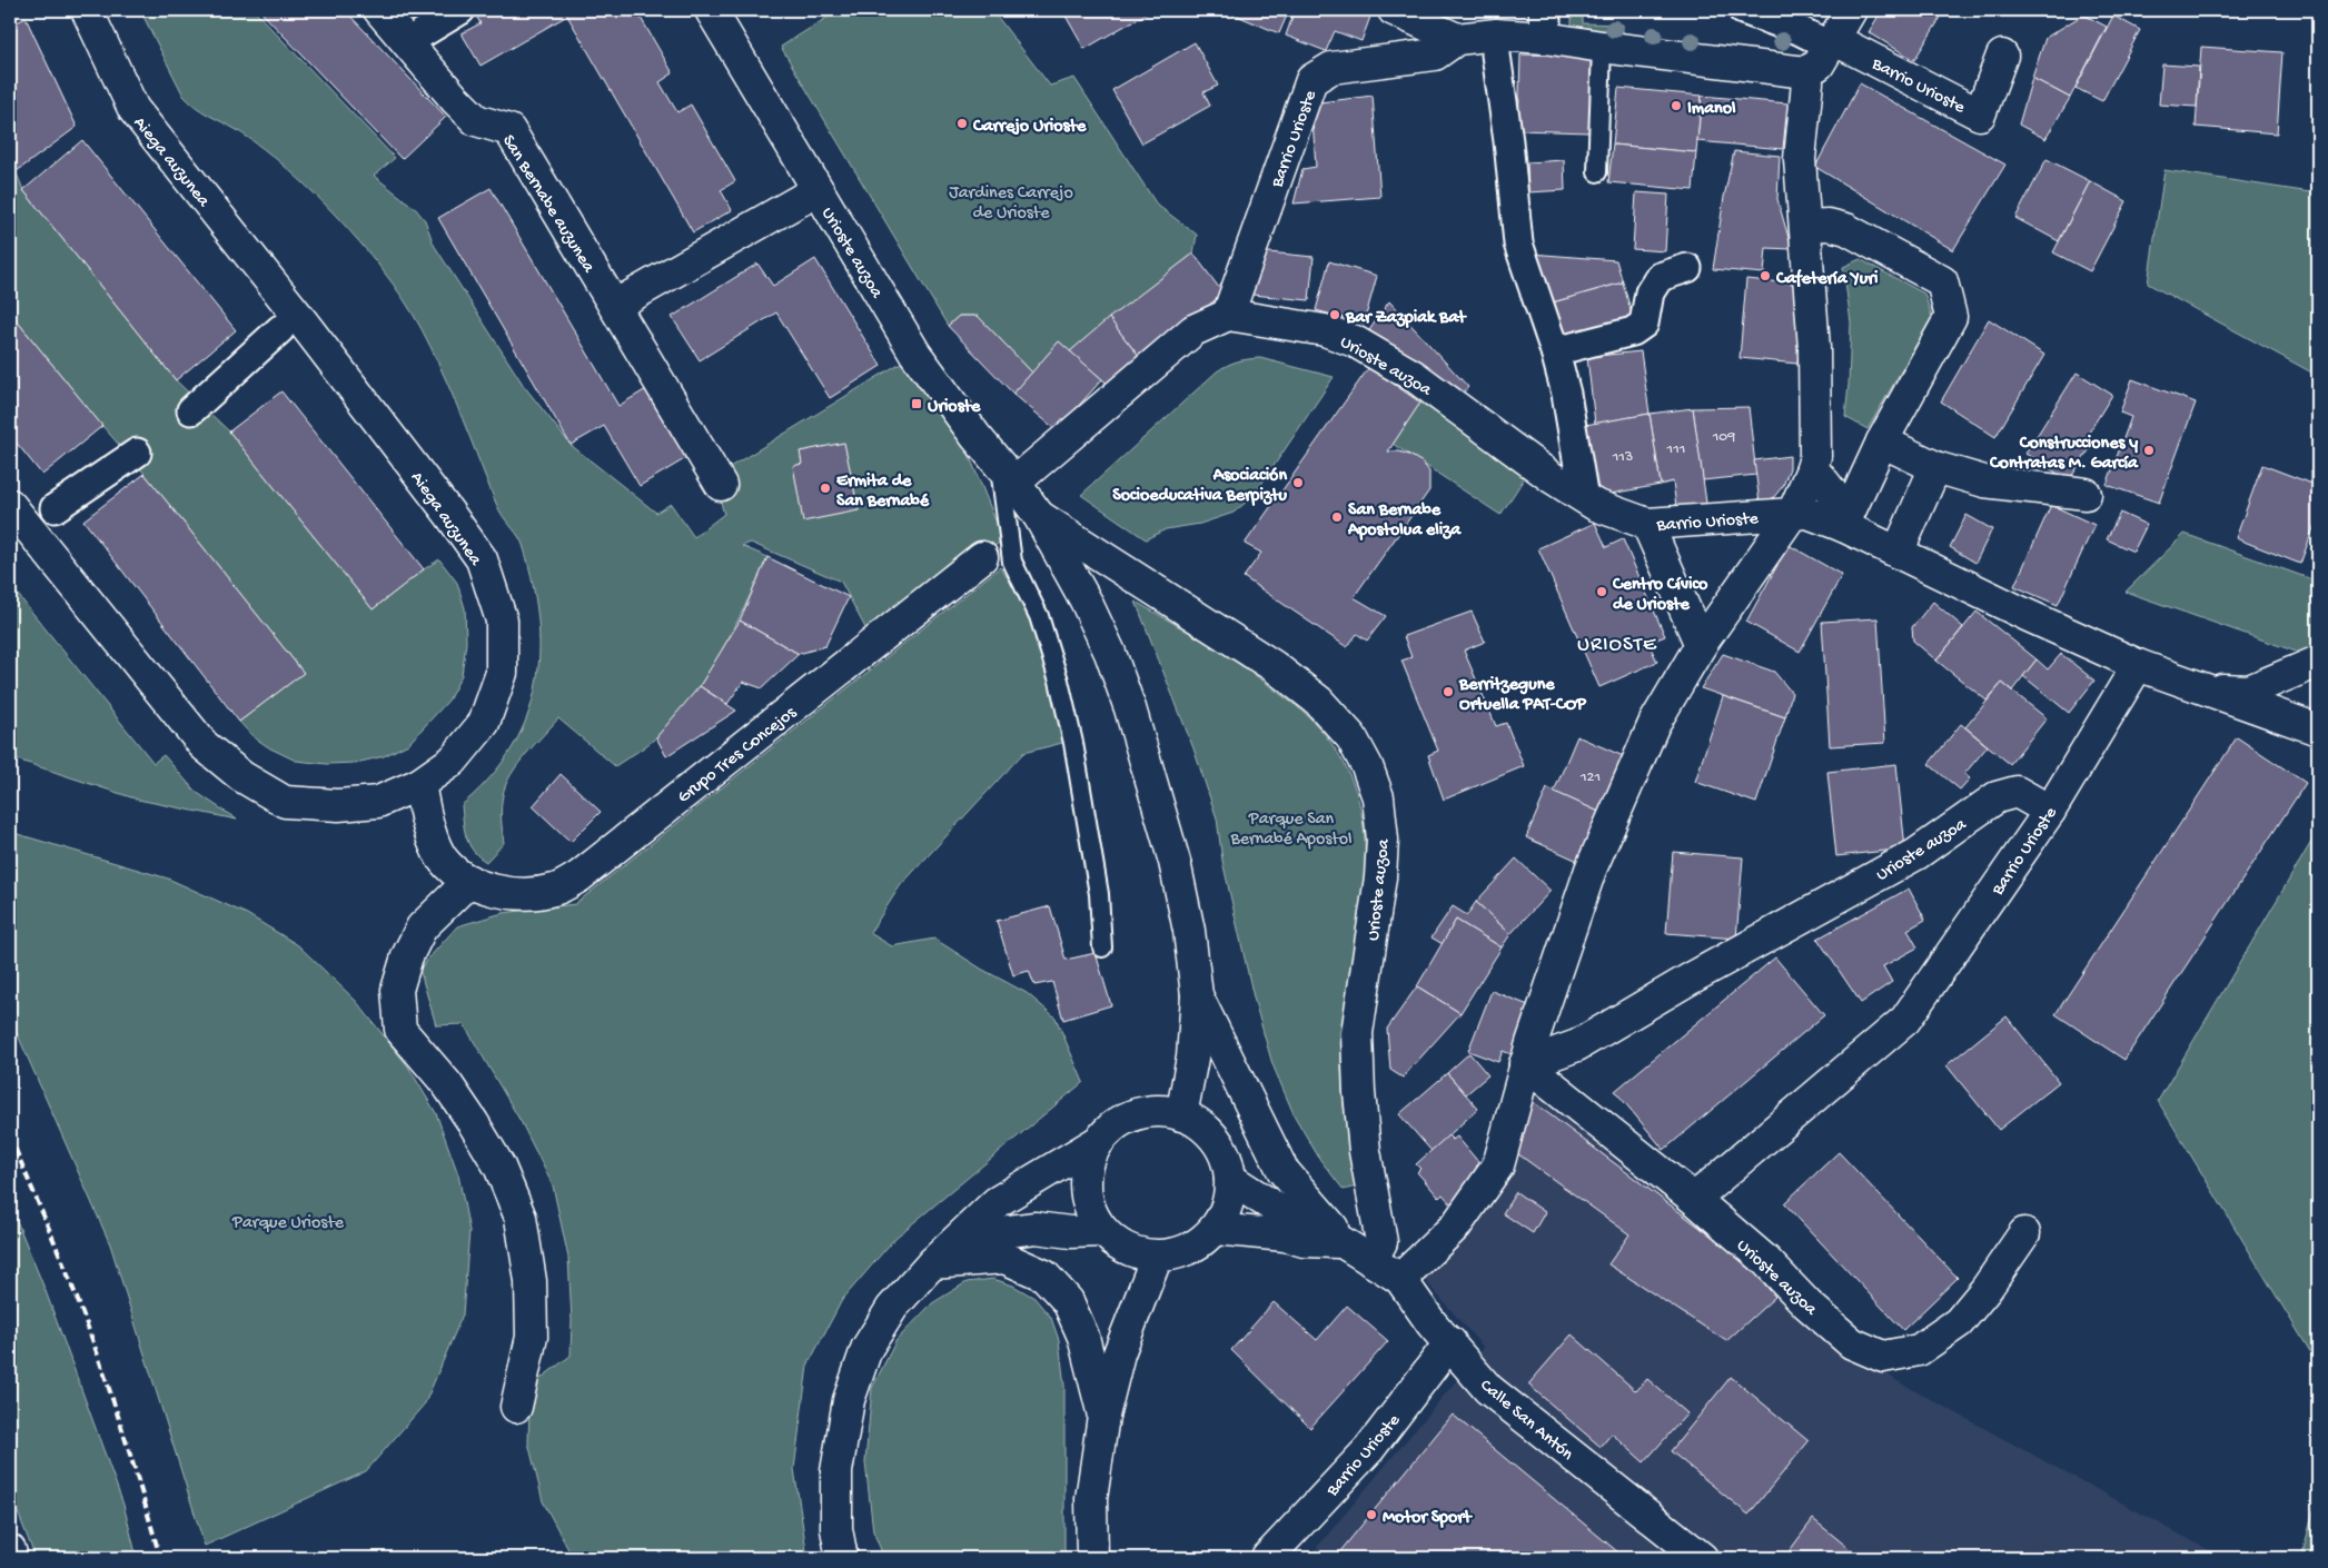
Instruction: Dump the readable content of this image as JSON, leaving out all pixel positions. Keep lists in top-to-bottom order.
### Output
{
  "streets": {
    "street": [
      "Barrio Urioste",
      "Aiega auzunea",
      "San Bernabe auzunea",
      "Urioste auzoa",
      "Grupo Tres Concejos",
      "Calle San Antón"
    ]
  },
  "crossings": [
    ["Barrio Urioste", "Urioste auzoa"],
    ["Barrio Urioste", "Calle San Antón"],
    ["Aiega auzunea", "Grupo Tres Concejos"],
    ["Urioste auzoa", "Calle San Antón"]
  ],
  "districts": ["URIOSTE"],
  "parks": ["Jardines Carrejo de Urioste", "Parque San Bernabé Apostol", "Parque Urioste"],
  "places": {
    "other": [
      "Imanol",
      "Carrejo Urioste",
      "Cafetería Yuri",
      "Bar Zazpiak Bat",
      "Construcciones y Contratas M. García",
      "Asociación Socioeducativa Berpiztu",
      "Ermita de San Bernabé",
      "San Bernabe Apostolua eliza",
      "Centro Cívico de Urioste",
      "Berritzegune Ortuella PAT-COP",
      "Motor Sport"
    ],
    "transit": ["Urioste"]
  },
  "house_numbers": [
    "109",
    "111",
    "113",
    "121"
  ]
}
